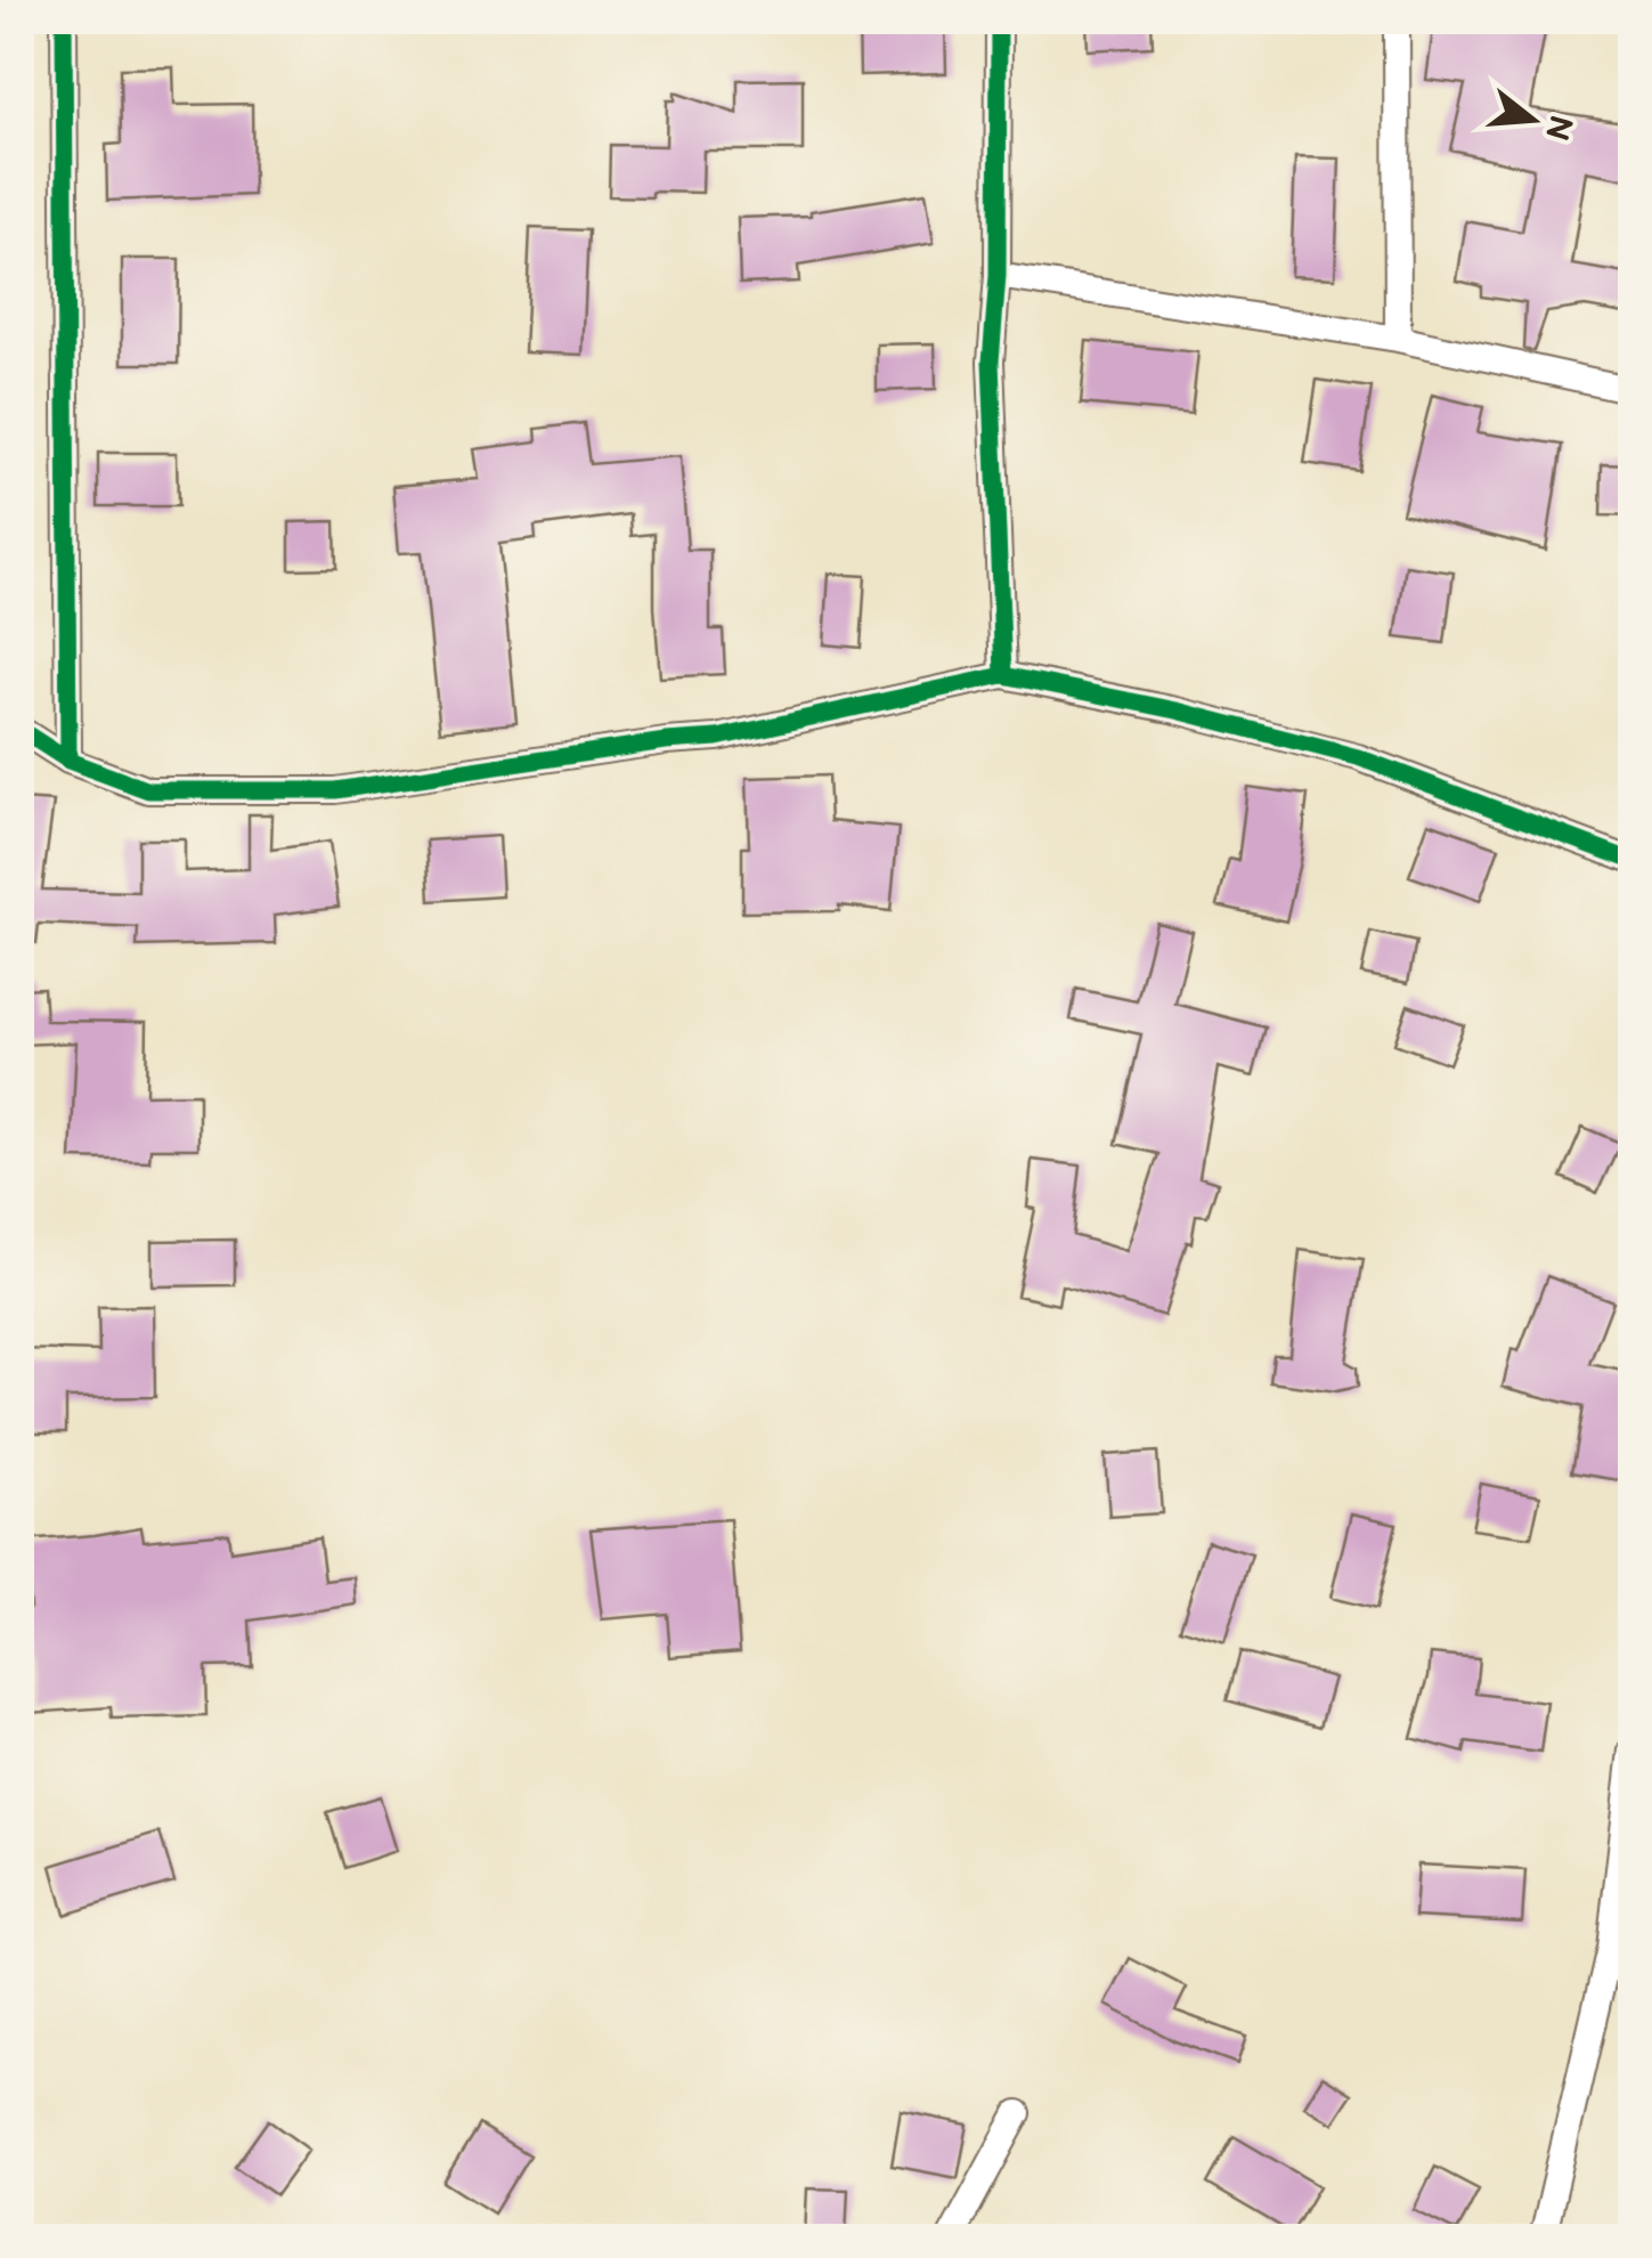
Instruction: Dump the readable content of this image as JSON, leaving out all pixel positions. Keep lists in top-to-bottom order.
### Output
{
  "north": "right"
}
